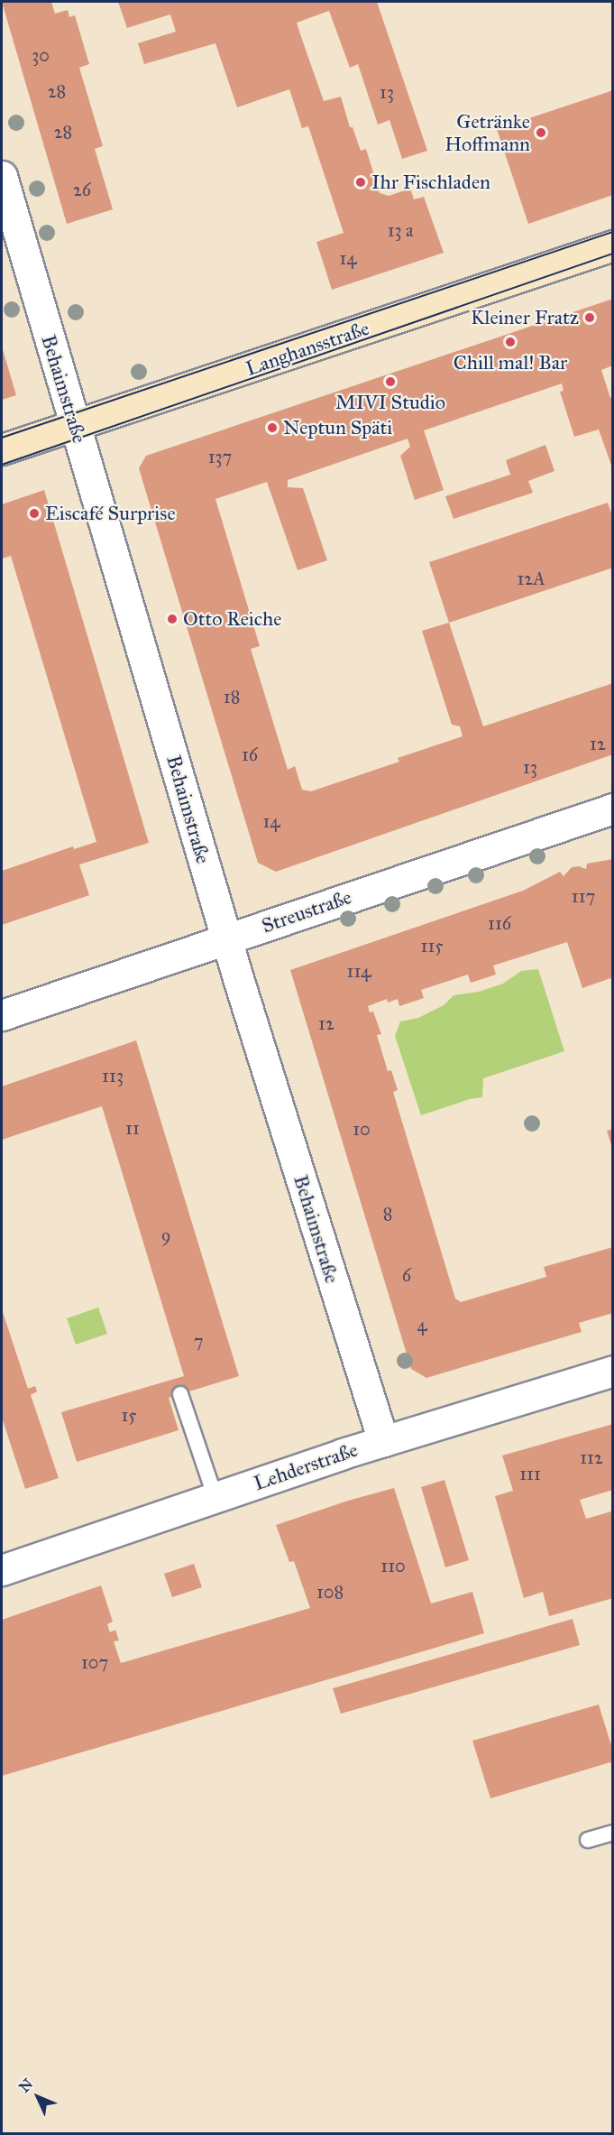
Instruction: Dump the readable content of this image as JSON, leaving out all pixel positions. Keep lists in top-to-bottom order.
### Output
{
  "streets": {
    "street": [
      "Langhansstraße",
      "Behaimstraße",
      "Streustraße",
      "Lehderstraße"
    ]
  },
  "crossings": [
    ["Langhansstraße", "Behaimstraße"],
    ["Behaimstraße", "Streustraße"],
    ["Behaimstraße", "Lehderstraße"]
  ],
  "places": [
    "Getränke Hoffmann",
    "Ihr Fischladen",
    "Kleiner Fratz",
    "Chill mal! Bar",
    "MIVI Studio",
    "Neptun Späti",
    "Eiscafé Surprise",
    "Otto Reiche"
  ],
  "house_numbers": [
    "30",
    "28",
    "13",
    "28",
    "26",
    "13 a",
    "14",
    "137",
    "12A",
    "18",
    "12",
    "16",
    "13",
    "14",
    "117",
    "116",
    "115",
    "114",
    "12",
    "113",
    "11",
    "10",
    "8",
    "9",
    "6",
    "4",
    "7",
    "15",
    "112",
    "111",
    "110",
    "108",
    "107"
  ],
  "north": "top left"
}
